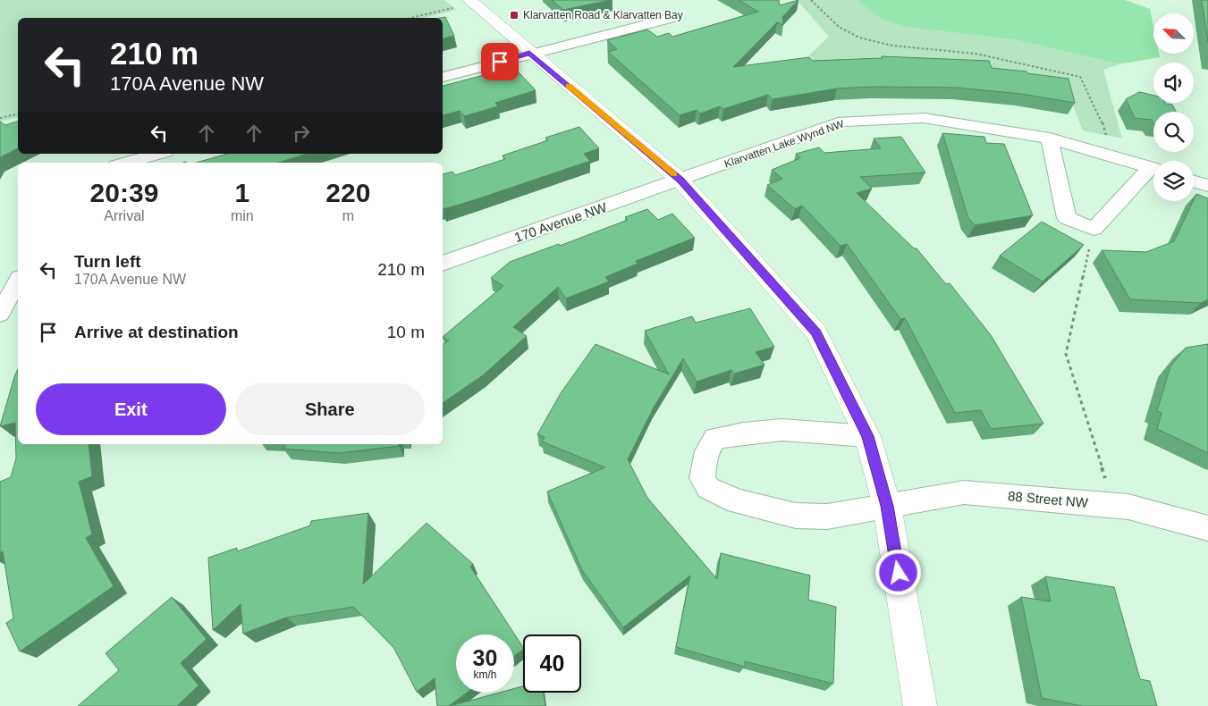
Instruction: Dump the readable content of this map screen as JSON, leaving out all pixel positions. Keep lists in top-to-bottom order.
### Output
{
  "streets": {
    "street": ["Klarvatten Lake Wynd NW", "170 Avenue NW", "88 Street NW"]
  },
  "crossings": [
    ["Klarvatten Lake Wynd NW", "170 Avenue NW"]
  ],
  "places": {
    "transit": ["Klarvatten Road & Klarvatten Bay"]
  },
  "north": "top left",
  "page": {
    "turn": ["210 m", "170A Avenue NW"],
    "eta": [
      "20:39",
      "Arrival",
      "1",
      "min",
      "220",
      "m"
    ],
    "list": [
      {
        "name": "Turn left",
        "note": "170A Avenue NW",
        "value": "210 m"
      },
      {
        "name": "Arrive at destination",
        "value": "10 m"
      }
    ],
    "buttons": ["Exit", "Share"],
    "speed": "30 km/h",
    "limit": "40"
  }
}
